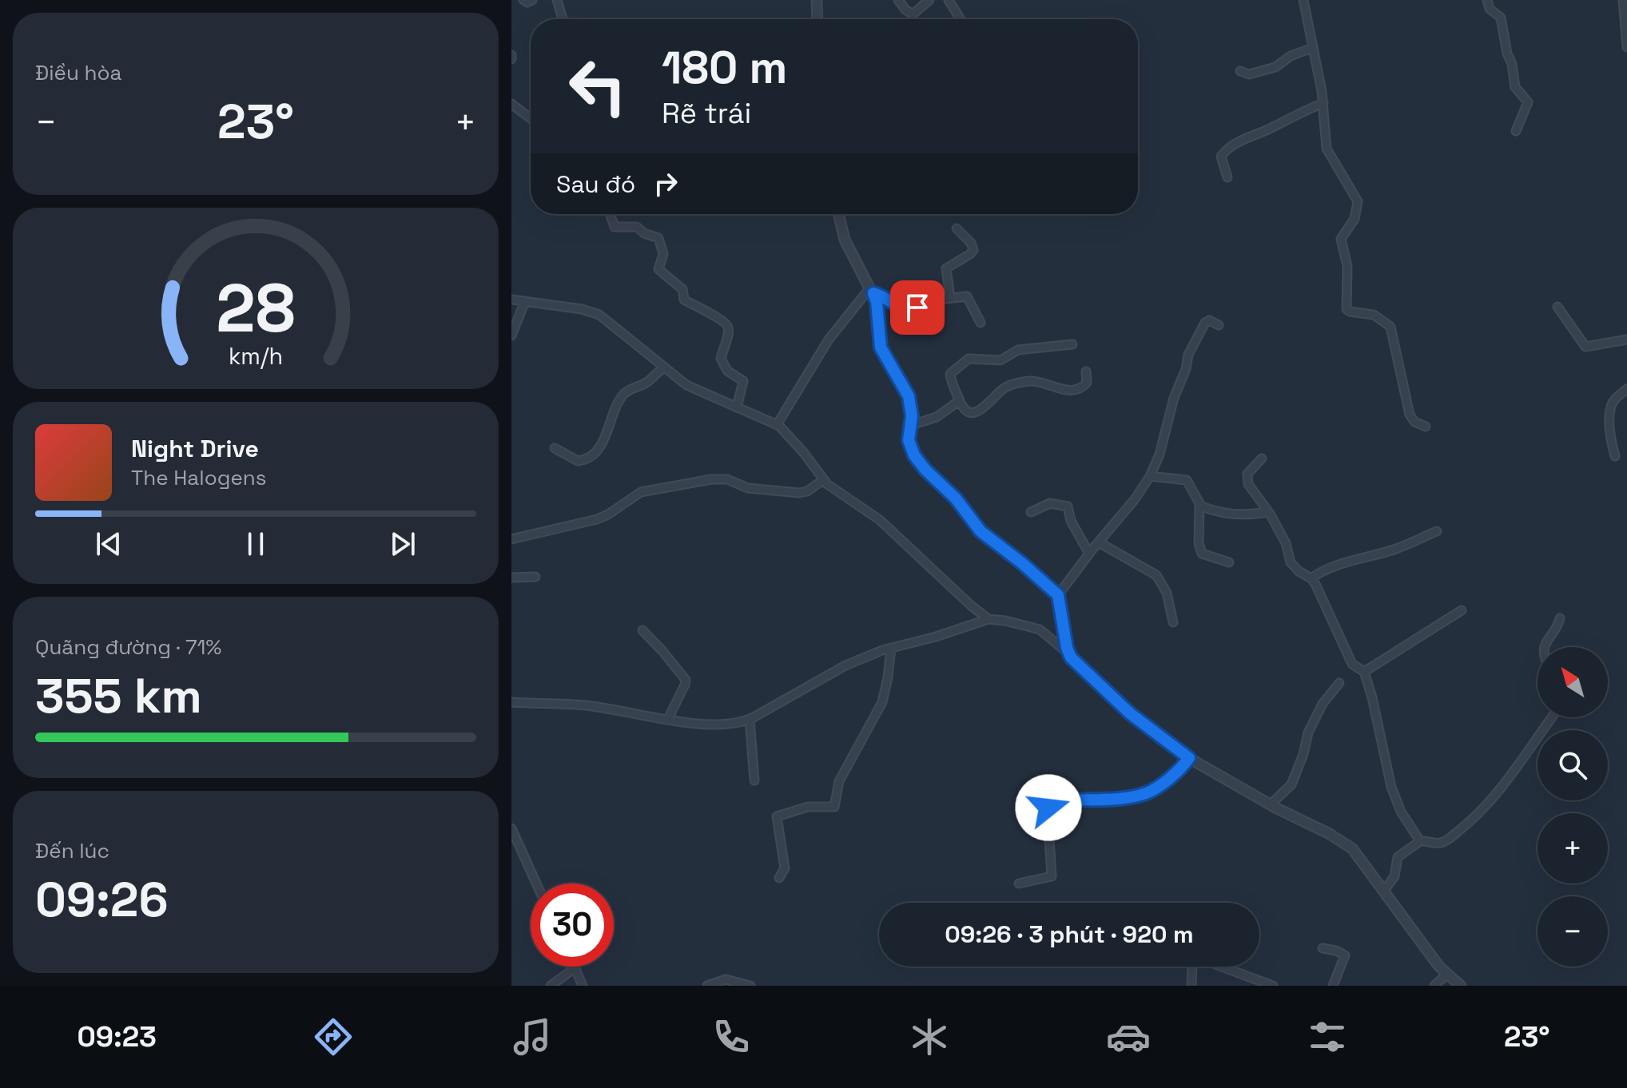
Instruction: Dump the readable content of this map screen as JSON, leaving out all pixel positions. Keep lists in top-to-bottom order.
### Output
{
  "north": "top left",
  "page": {
    "tile": [
      "Điều hòa",
      ["Quãng đường · 71%", "355 km"],
      ["Đến lúc", "09:26"]
    ],
    "turn": ["180 m", "Rẽ trái"],
    "heat": ["−", "23°", "+"],
    "then": "Sau đó",
    "song": ["Night Drive", "The Halogens"],
    "map_buttons": ["+", "−"],
    "limit": "30",
    "trip": "09:26 · 3 phút · 920 m",
    "tabs": ["09:23", "23°"],
    "gauge": ["28", "km/h"]
  }
}
